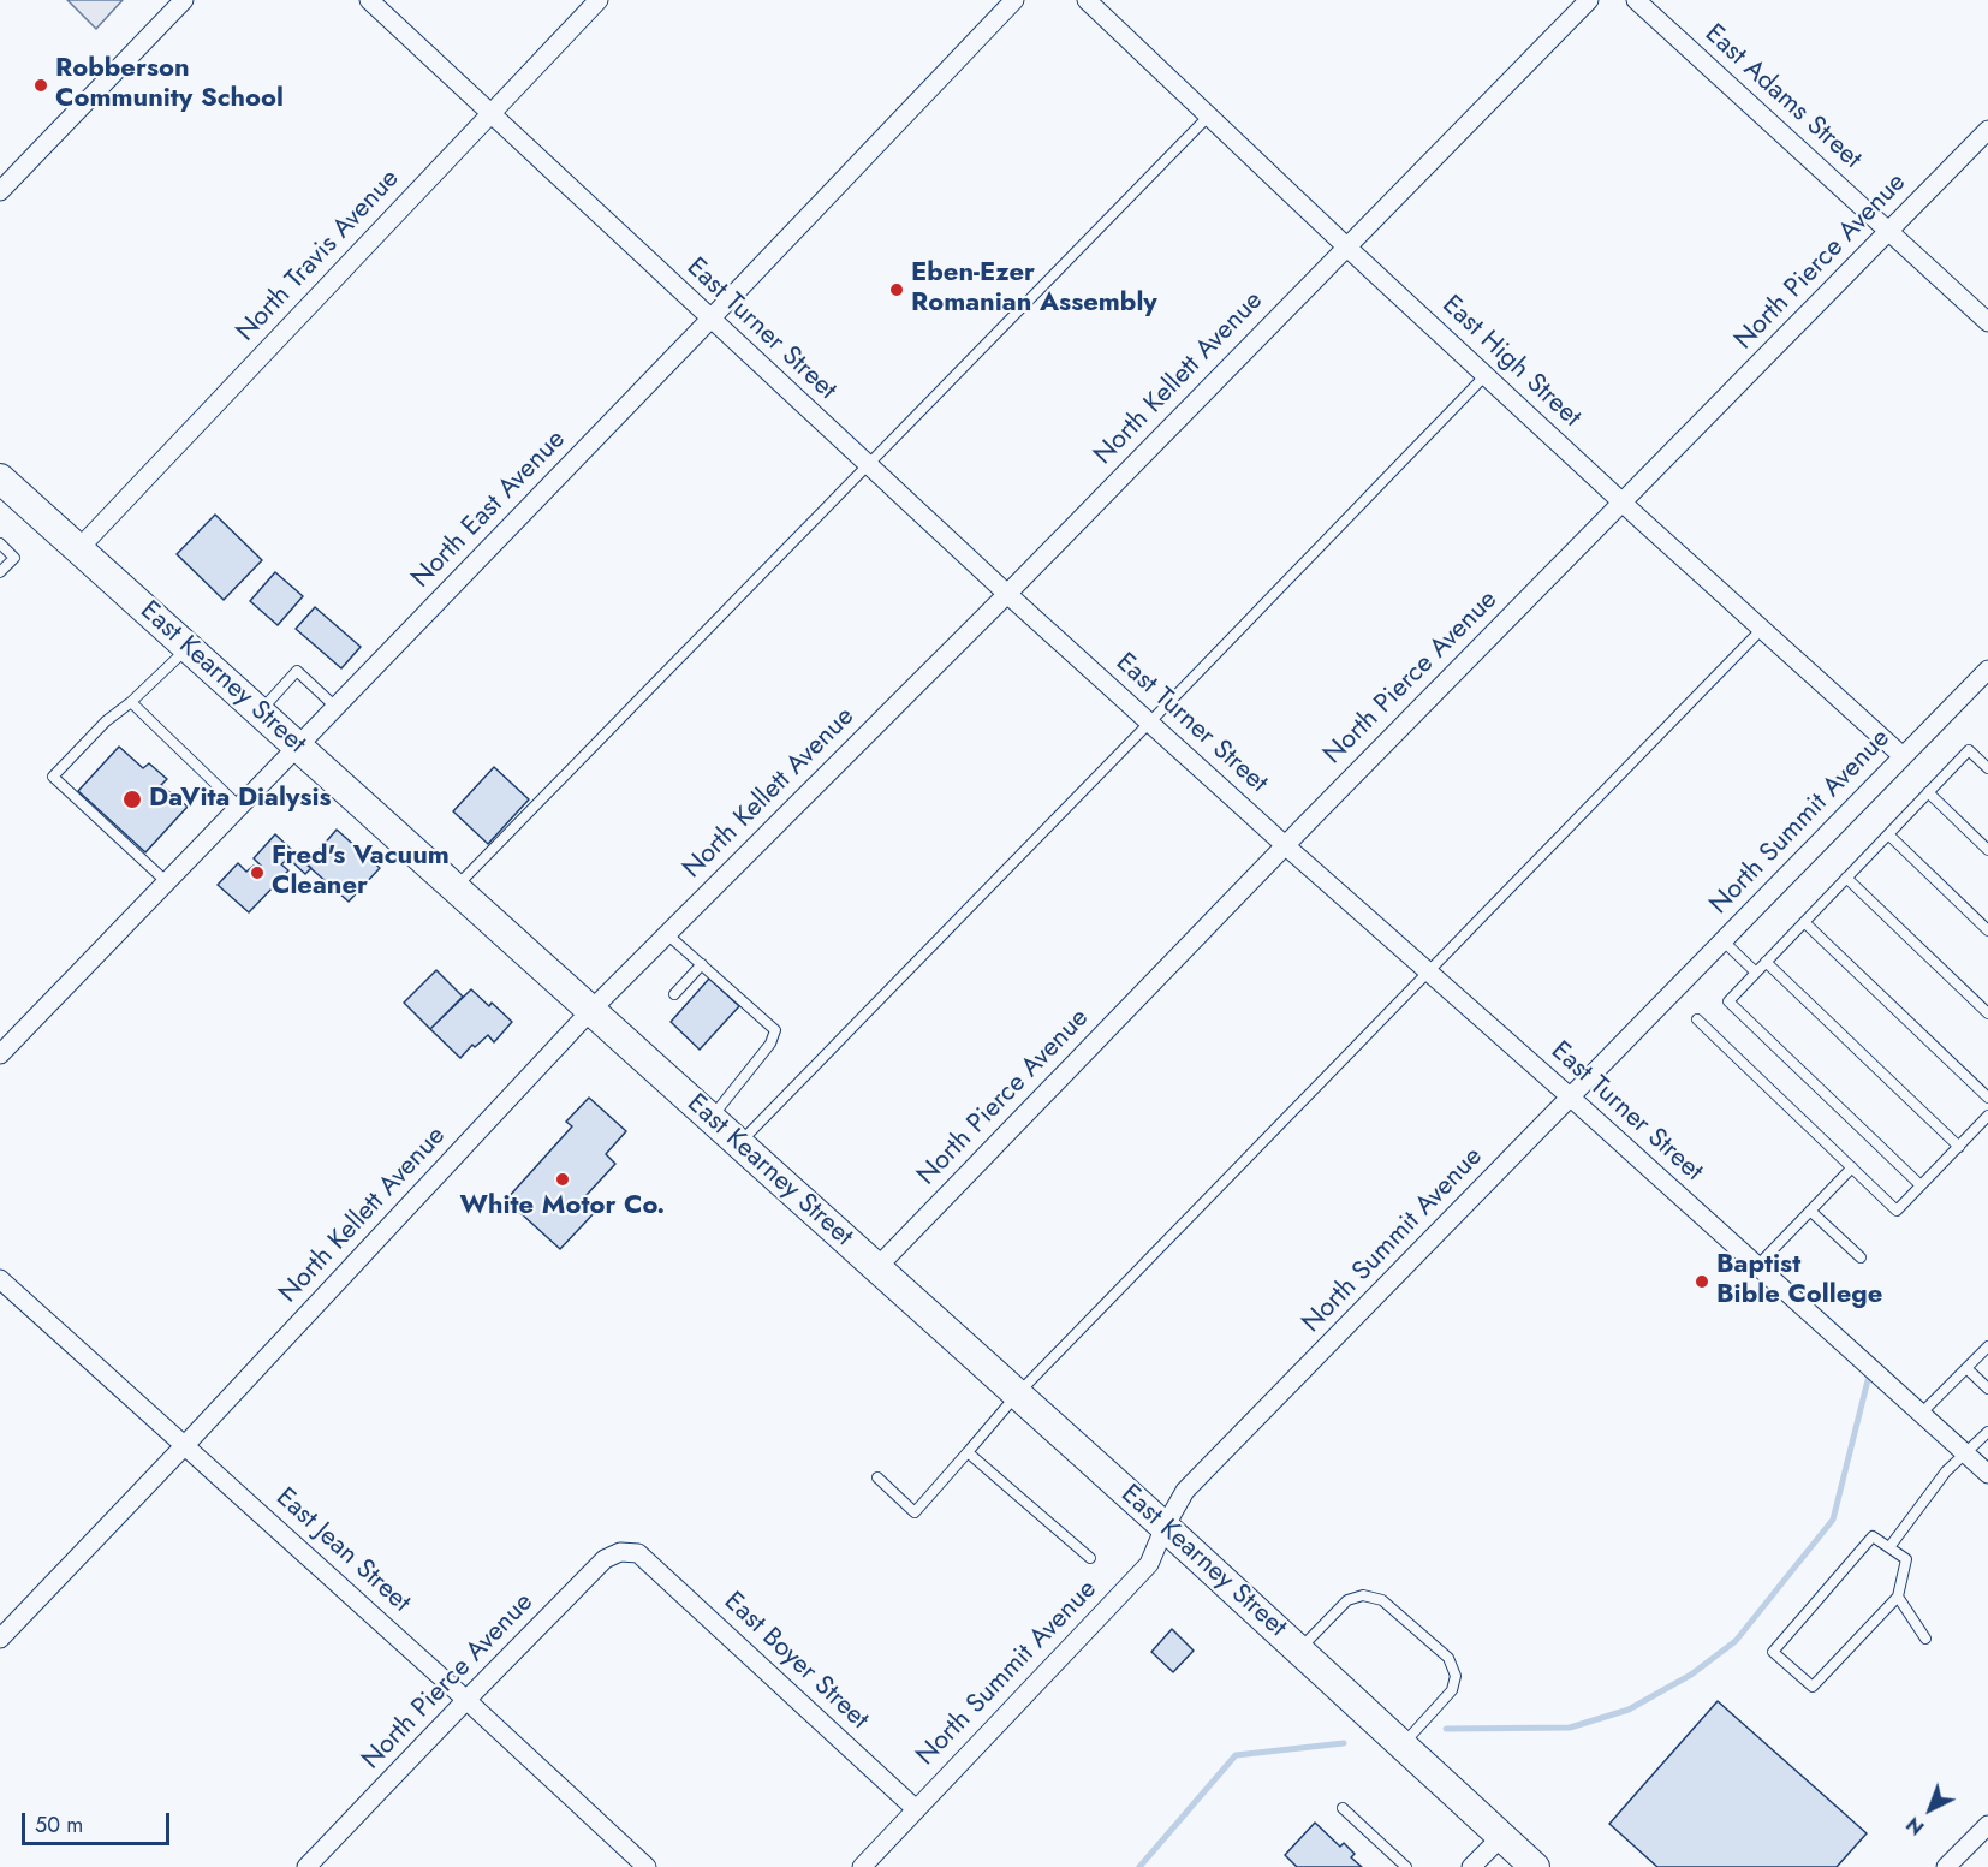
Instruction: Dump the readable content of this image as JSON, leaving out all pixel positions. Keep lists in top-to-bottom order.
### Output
{
  "streets": {
    "main road": ["East Kearney Street"],
    "street": [
      "East Adams Street",
      "North Travis Avenue",
      "North Pierce Avenue",
      "East Turner Street",
      "East High Street",
      "North Kellett Avenue",
      "North East Avenue",
      "North Summit Avenue",
      "East Jean Street",
      "East Boyer Street"
    ]
  },
  "crossings": [
    ["East Adams Street", "North Pierce Avenue"],
    ["North Travis Avenue", "East Turner Street"],
    ["North Travis Avenue", "East Kearney Street"],
    ["North Pierce Avenue", "East Turner Street"],
    ["North Pierce Avenue", "East High Street"],
    ["North Pierce Avenue", "East Kearney Street"],
    ["North Pierce Avenue", "East Jean Street"],
    ["North Pierce Avenue", "East Boyer Street"],
    ["East Turner Street", "North Kellett Avenue"],
    ["East Turner Street", "North East Avenue"],
    ["East Turner Street", "North Summit Avenue"],
    ["East High Street", "North Kellett Avenue"],
    ["East High Street", "North Summit Avenue"],
    ["North Kellett Avenue", "East Kearney Street"],
    ["North Kellett Avenue", "East Jean Street"],
    ["North East Avenue", "East Kearney Street"],
    ["East Kearney Street", "North Summit Avenue"],
    ["North Summit Avenue", "East Boyer Street"]
  ],
  "places": [
    "Robberson Community School",
    "Eben-Ezer Romanian Assembly",
    "DaVita Dialysis",
    "Fred's Vacuum Cleaner",
    "White Motor Co.",
    "Baptist Bible College"
  ],
  "scale_bar": "50 m",
  "north": "bottom left"
}
